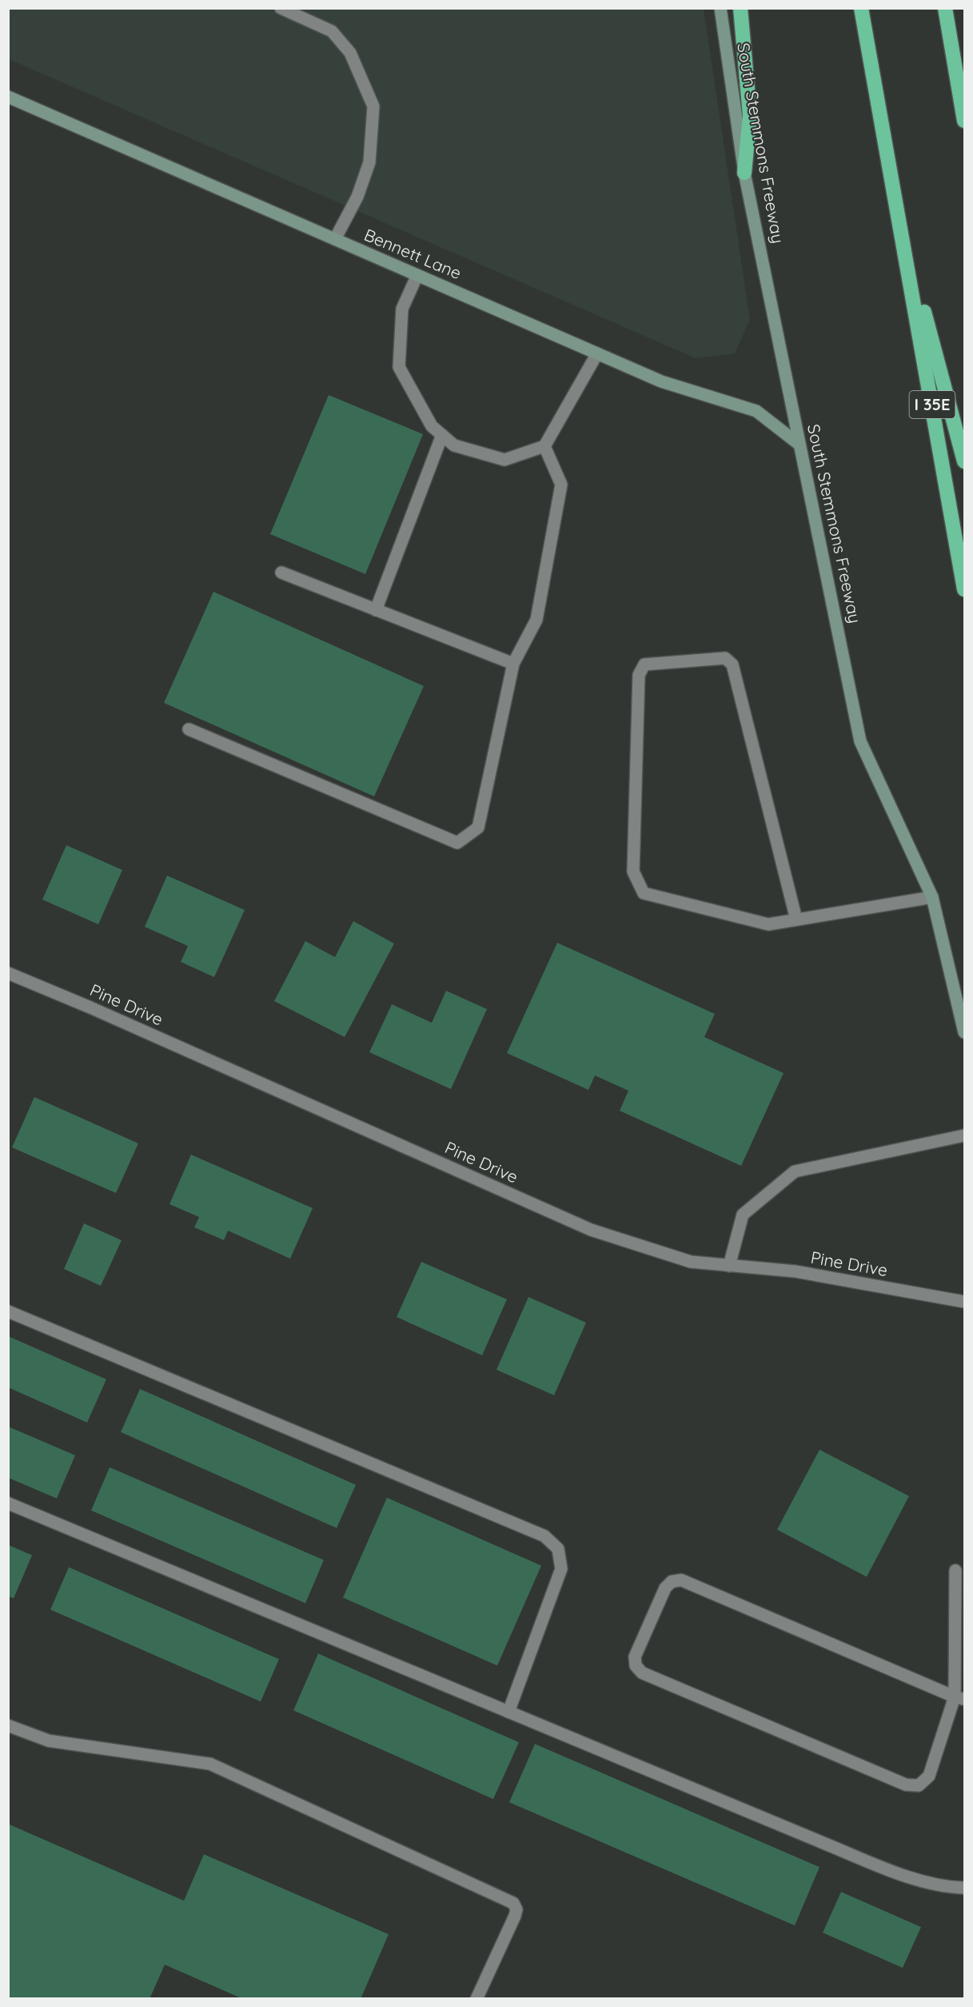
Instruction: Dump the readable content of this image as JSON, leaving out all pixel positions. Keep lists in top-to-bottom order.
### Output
{
  "streets": {
    "highway": ["I 35E"],
    "main road": ["South Stemmons Freeway", "Bennett Lane"],
    "street": ["Pine Drive"]
  },
  "crossings": [
    ["South Stemmons Freeway", "Bennett Lane"]
  ]
}
